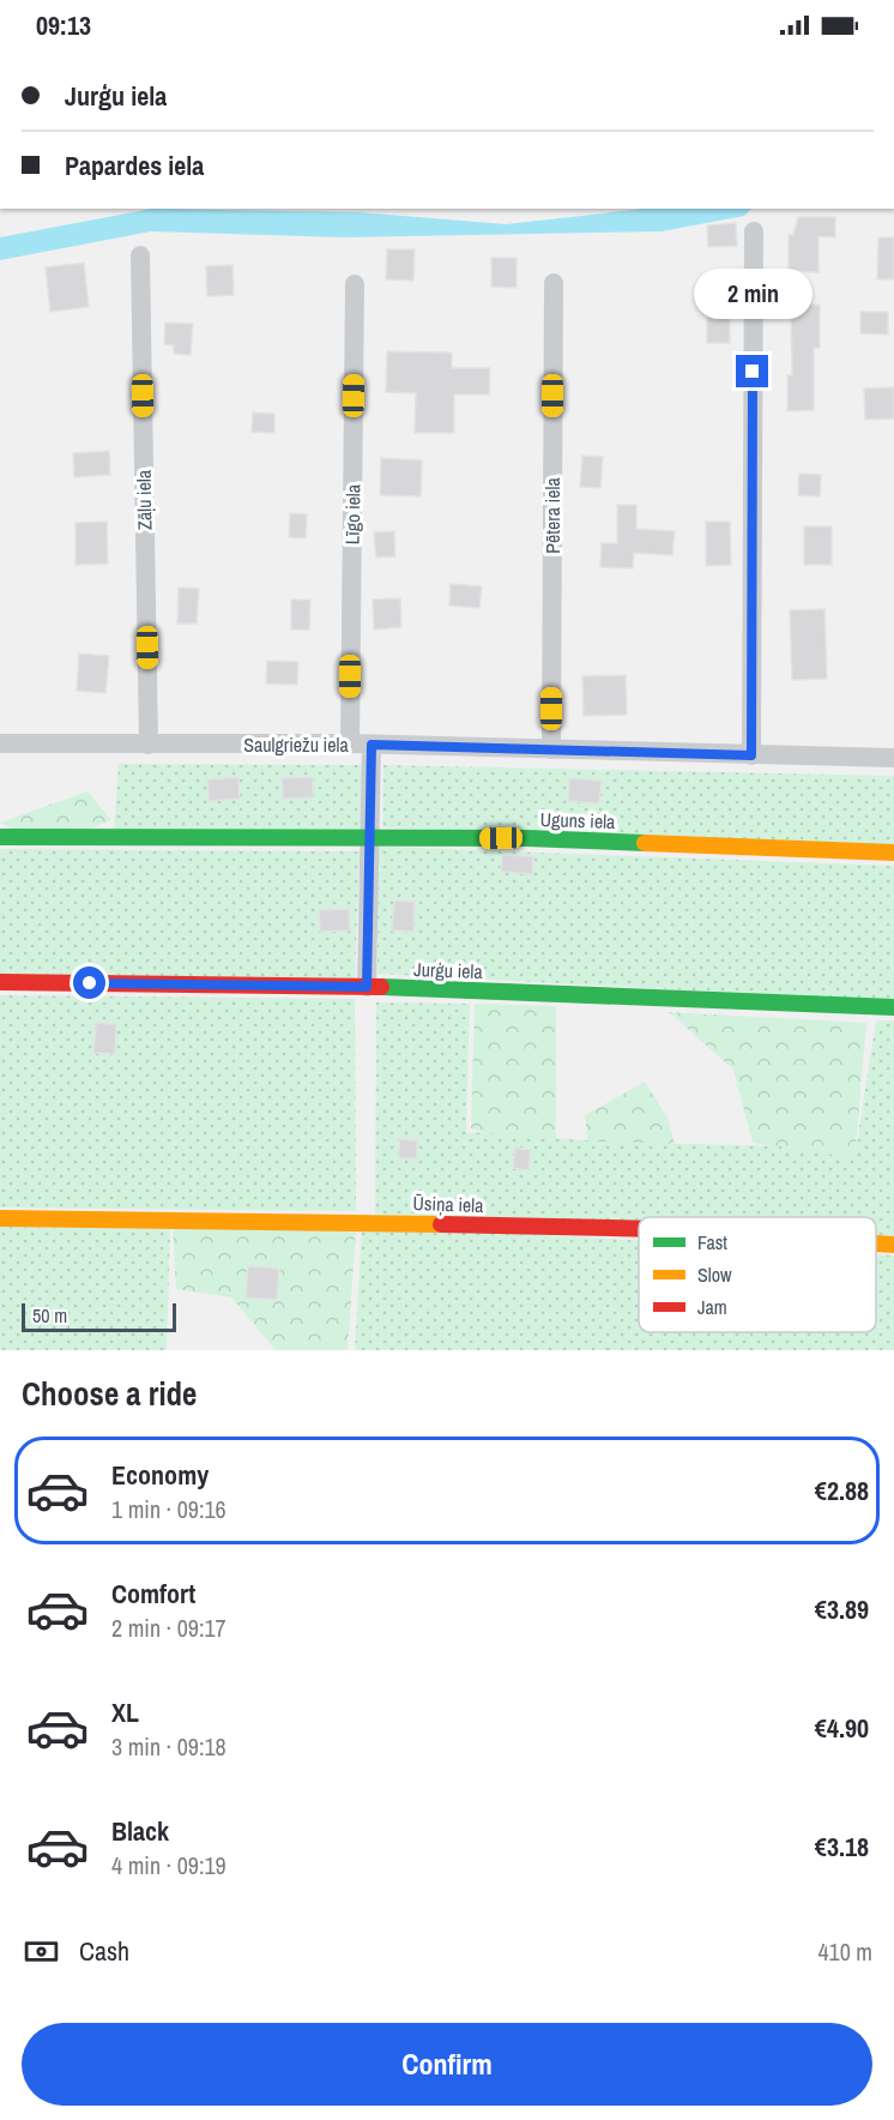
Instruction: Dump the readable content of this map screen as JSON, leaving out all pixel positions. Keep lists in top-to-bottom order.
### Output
{
  "streets": {
    "street": [
      "Zāļu iela",
      "Līgo iela",
      "Pētera iela",
      "Saulgriežu iela",
      "Uguns iela",
      "Jurģu iela",
      "Ūsiņa iela"
    ]
  },
  "crossings": [
    ["Zāļu iela", "Saulgriežu iela"],
    ["Līgo iela", "Saulgriežu iela"],
    ["Pētera iela", "Saulgriežu iela"]
  ],
  "legend": ["Fast", "Slow", "Jam"],
  "scale_bar": "50 m",
  "page": {
    "status": "09:13",
    "banner": ["Jurģu iela", "Papardes iela"],
    "bubble": "2 min",
    "scale": "50 m",
    "heading": "Choose a ride",
    "list": [
      {
        "name": "Economy",
        "note": "1 min · 09:16",
        "value": "€2.88"
      },
      {
        "name": "Comfort",
        "note": "2 min · 09:17",
        "value": "€3.89"
      },
      {
        "name": "XL",
        "note": "3 min · 09:18",
        "value": "€4.90"
      },
      {
        "name": "Black",
        "note": "4 min · 09:19",
        "value": "€3.18"
      }
    ],
    "pay": ["Cash", "410 m"],
    "buttons": "Confirm"
  }
}
